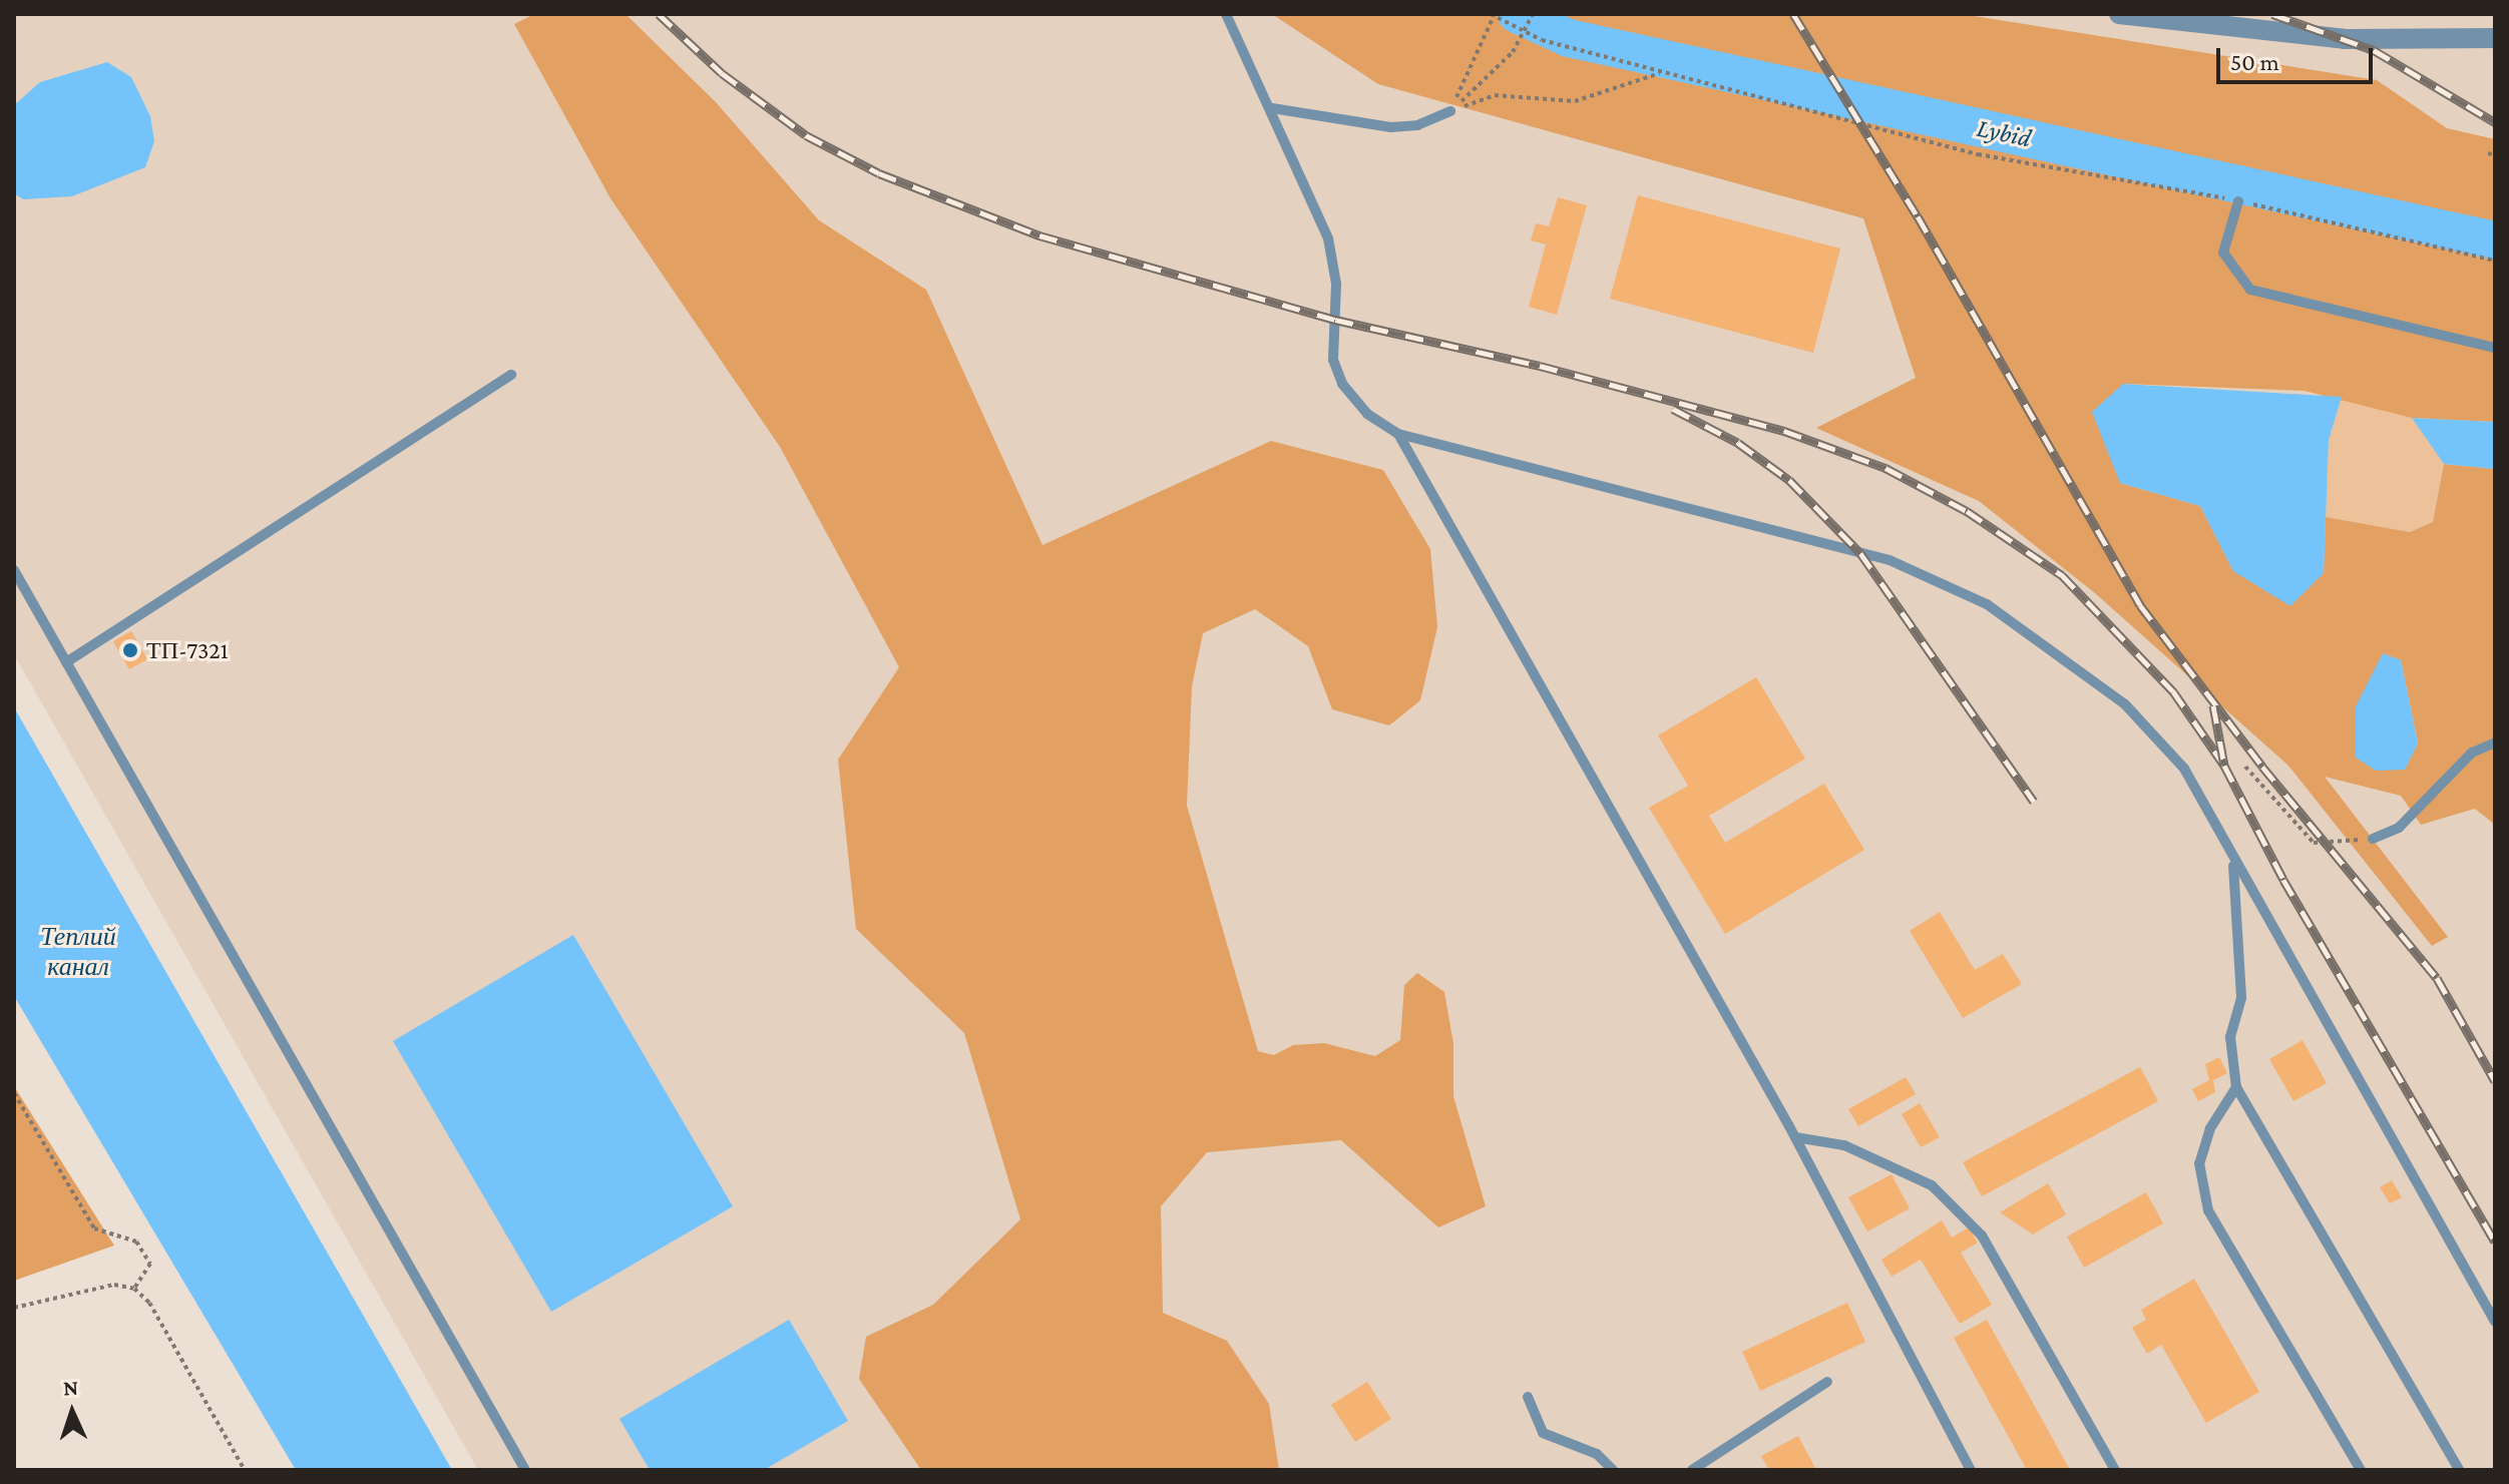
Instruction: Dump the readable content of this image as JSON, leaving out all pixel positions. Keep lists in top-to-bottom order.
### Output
{
  "water": ["Lybid", "Теплий канал"],
  "places": ["ТП-7321"],
  "scale_bar": "50 m",
  "north": "top"
}
